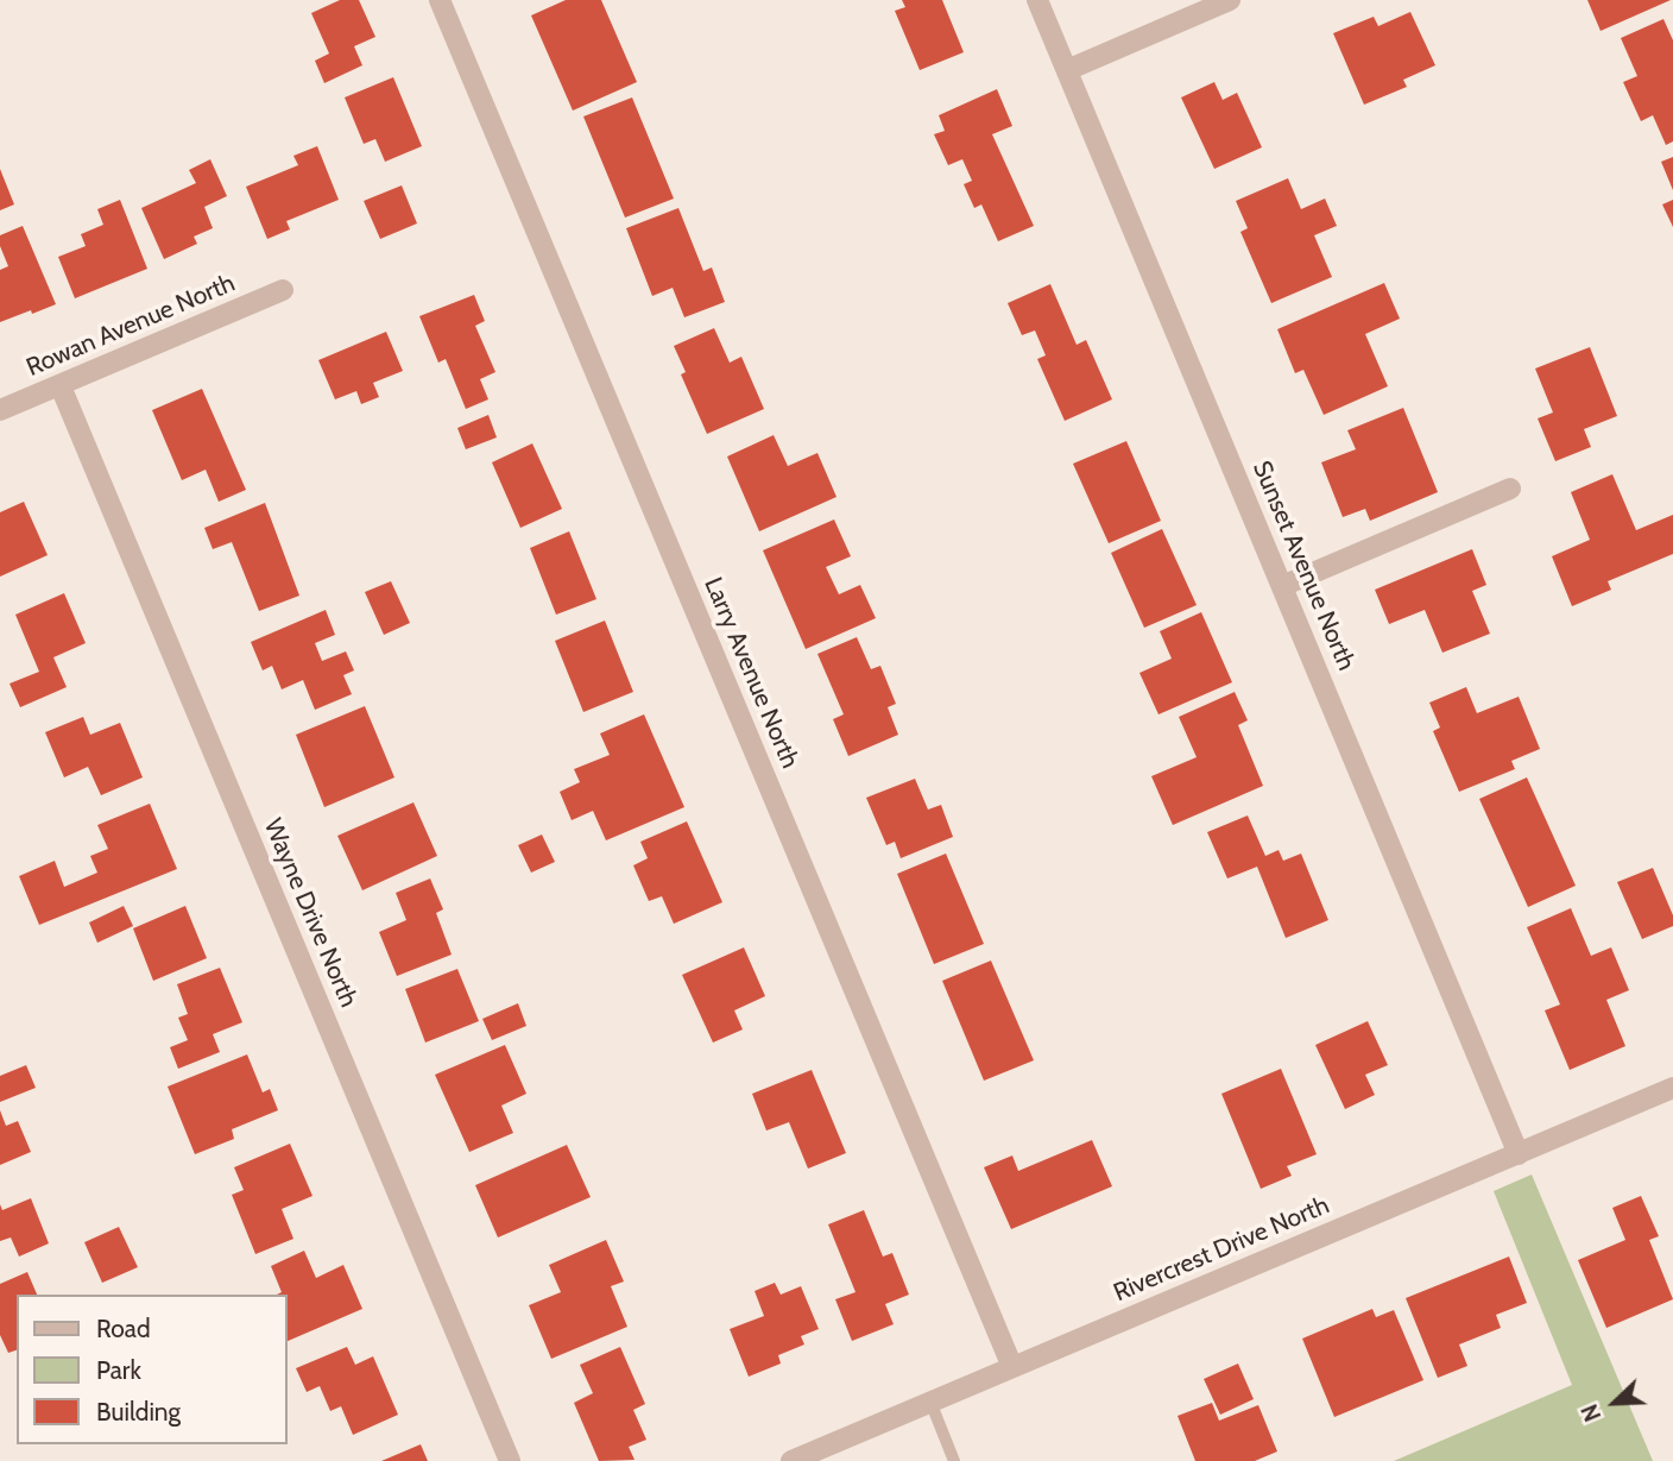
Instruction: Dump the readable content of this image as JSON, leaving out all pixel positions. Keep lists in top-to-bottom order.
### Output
{
  "streets": {
    "street": [
      "Rowan Avenue North",
      "Sunset Avenue North",
      "Larry Avenue North",
      "Wayne Drive North",
      "Rivercrest Drive North"
    ]
  },
  "crossings": [
    ["Rowan Avenue North", "Wayne Drive North"],
    ["Sunset Avenue North", "Rivercrest Drive North"],
    ["Larry Avenue North", "Rivercrest Drive North"]
  ],
  "legend": ["Road", "Park", "Building"],
  "north": "bottom left"
}
